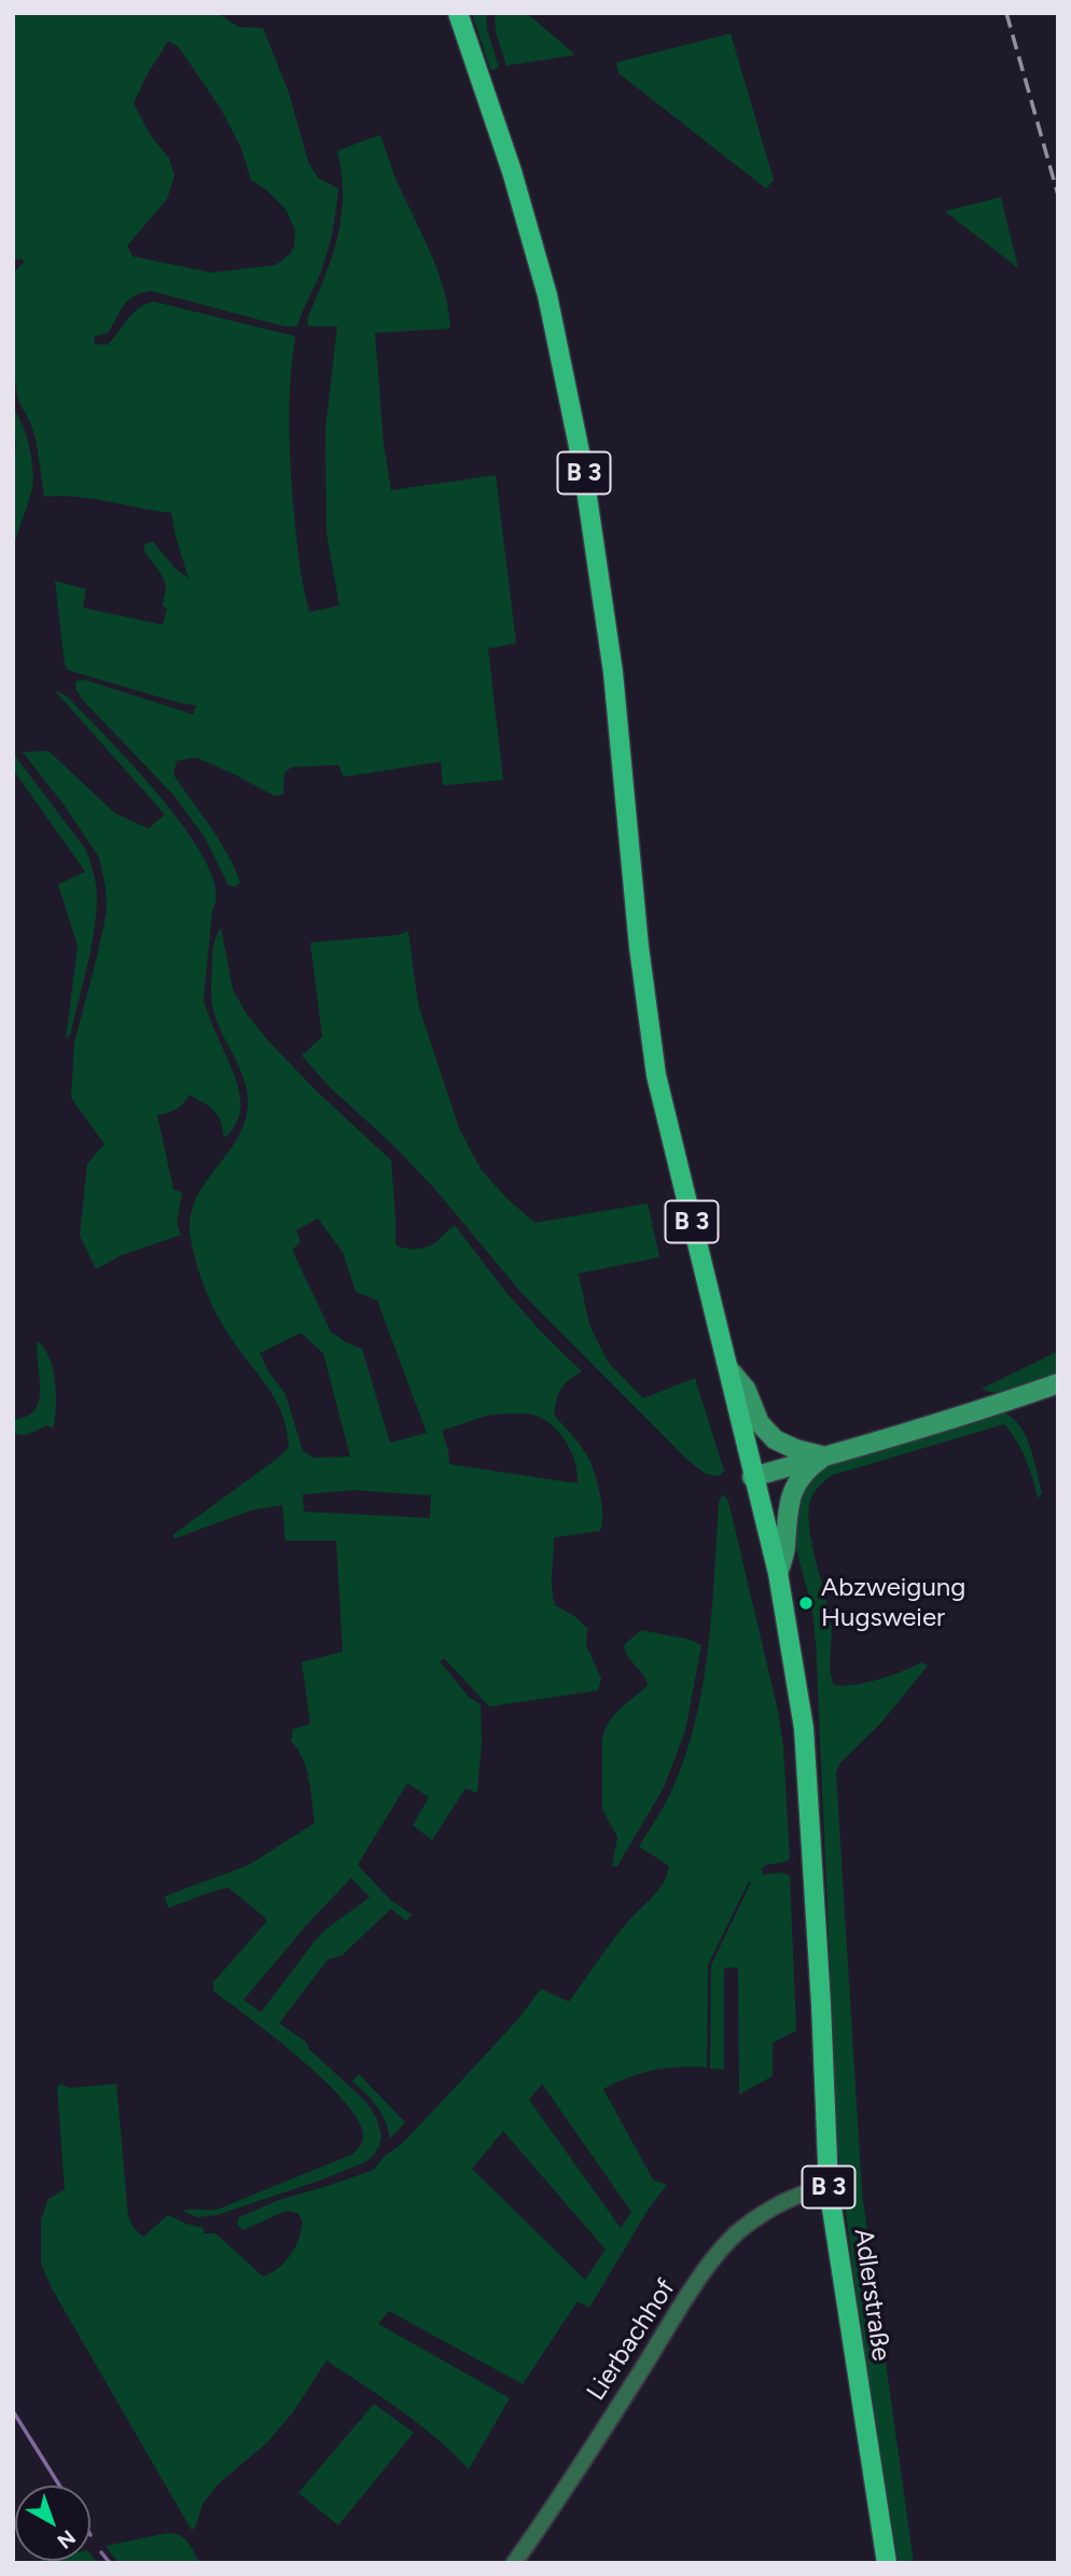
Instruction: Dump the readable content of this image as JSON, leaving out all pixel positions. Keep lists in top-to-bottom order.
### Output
{
  "streets": {
    "main road": ["B 3", "Adlerstraße"],
    "street": ["Lierbachhof"]
  },
  "crossings": [
    ["B 3", "Adlerstraße"],
    ["Adlerstraße", "Lierbachhof"]
  ],
  "places": ["Abzweigung Hugsweier"],
  "north": "bottom right"
}
